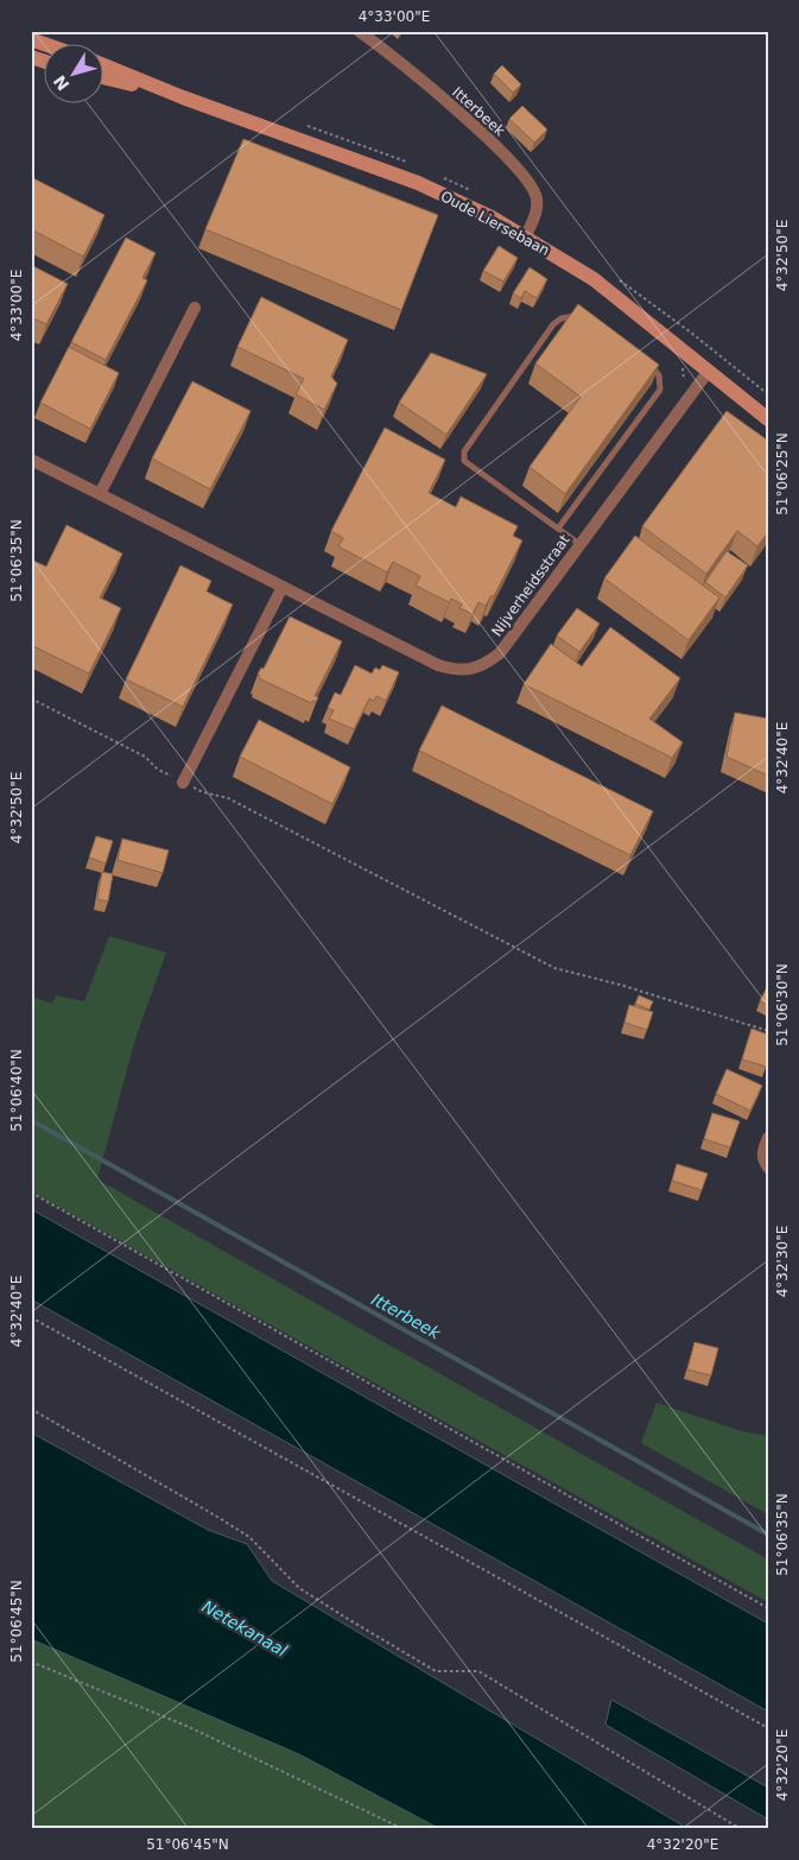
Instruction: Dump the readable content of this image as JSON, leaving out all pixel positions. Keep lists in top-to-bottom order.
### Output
{
  "streets": {
    "main road": ["Oude Liersebaan"],
    "street": ["Itterbeek", "Nijverheidsstraat"]
  },
  "crossings": [
    ["Itterbeek", "Oude Liersebaan"],
    ["Oude Liersebaan", "Nijverheidsstraat"]
  ],
  "water": ["Itterbeek", "Netekanaal"],
  "north": "bottom left",
  "coordinates": [
    "4°33'00\"E",
    "4°32'50\"E",
    "51°06'25\"N",
    "51°06'35\"N",
    "4°32'40\"E",
    "51°06'30\"N",
    "51°06'40\"N",
    "4°32'30\"E",
    "51°06'45\"N",
    "4°32'20\"E"
  ]
}
